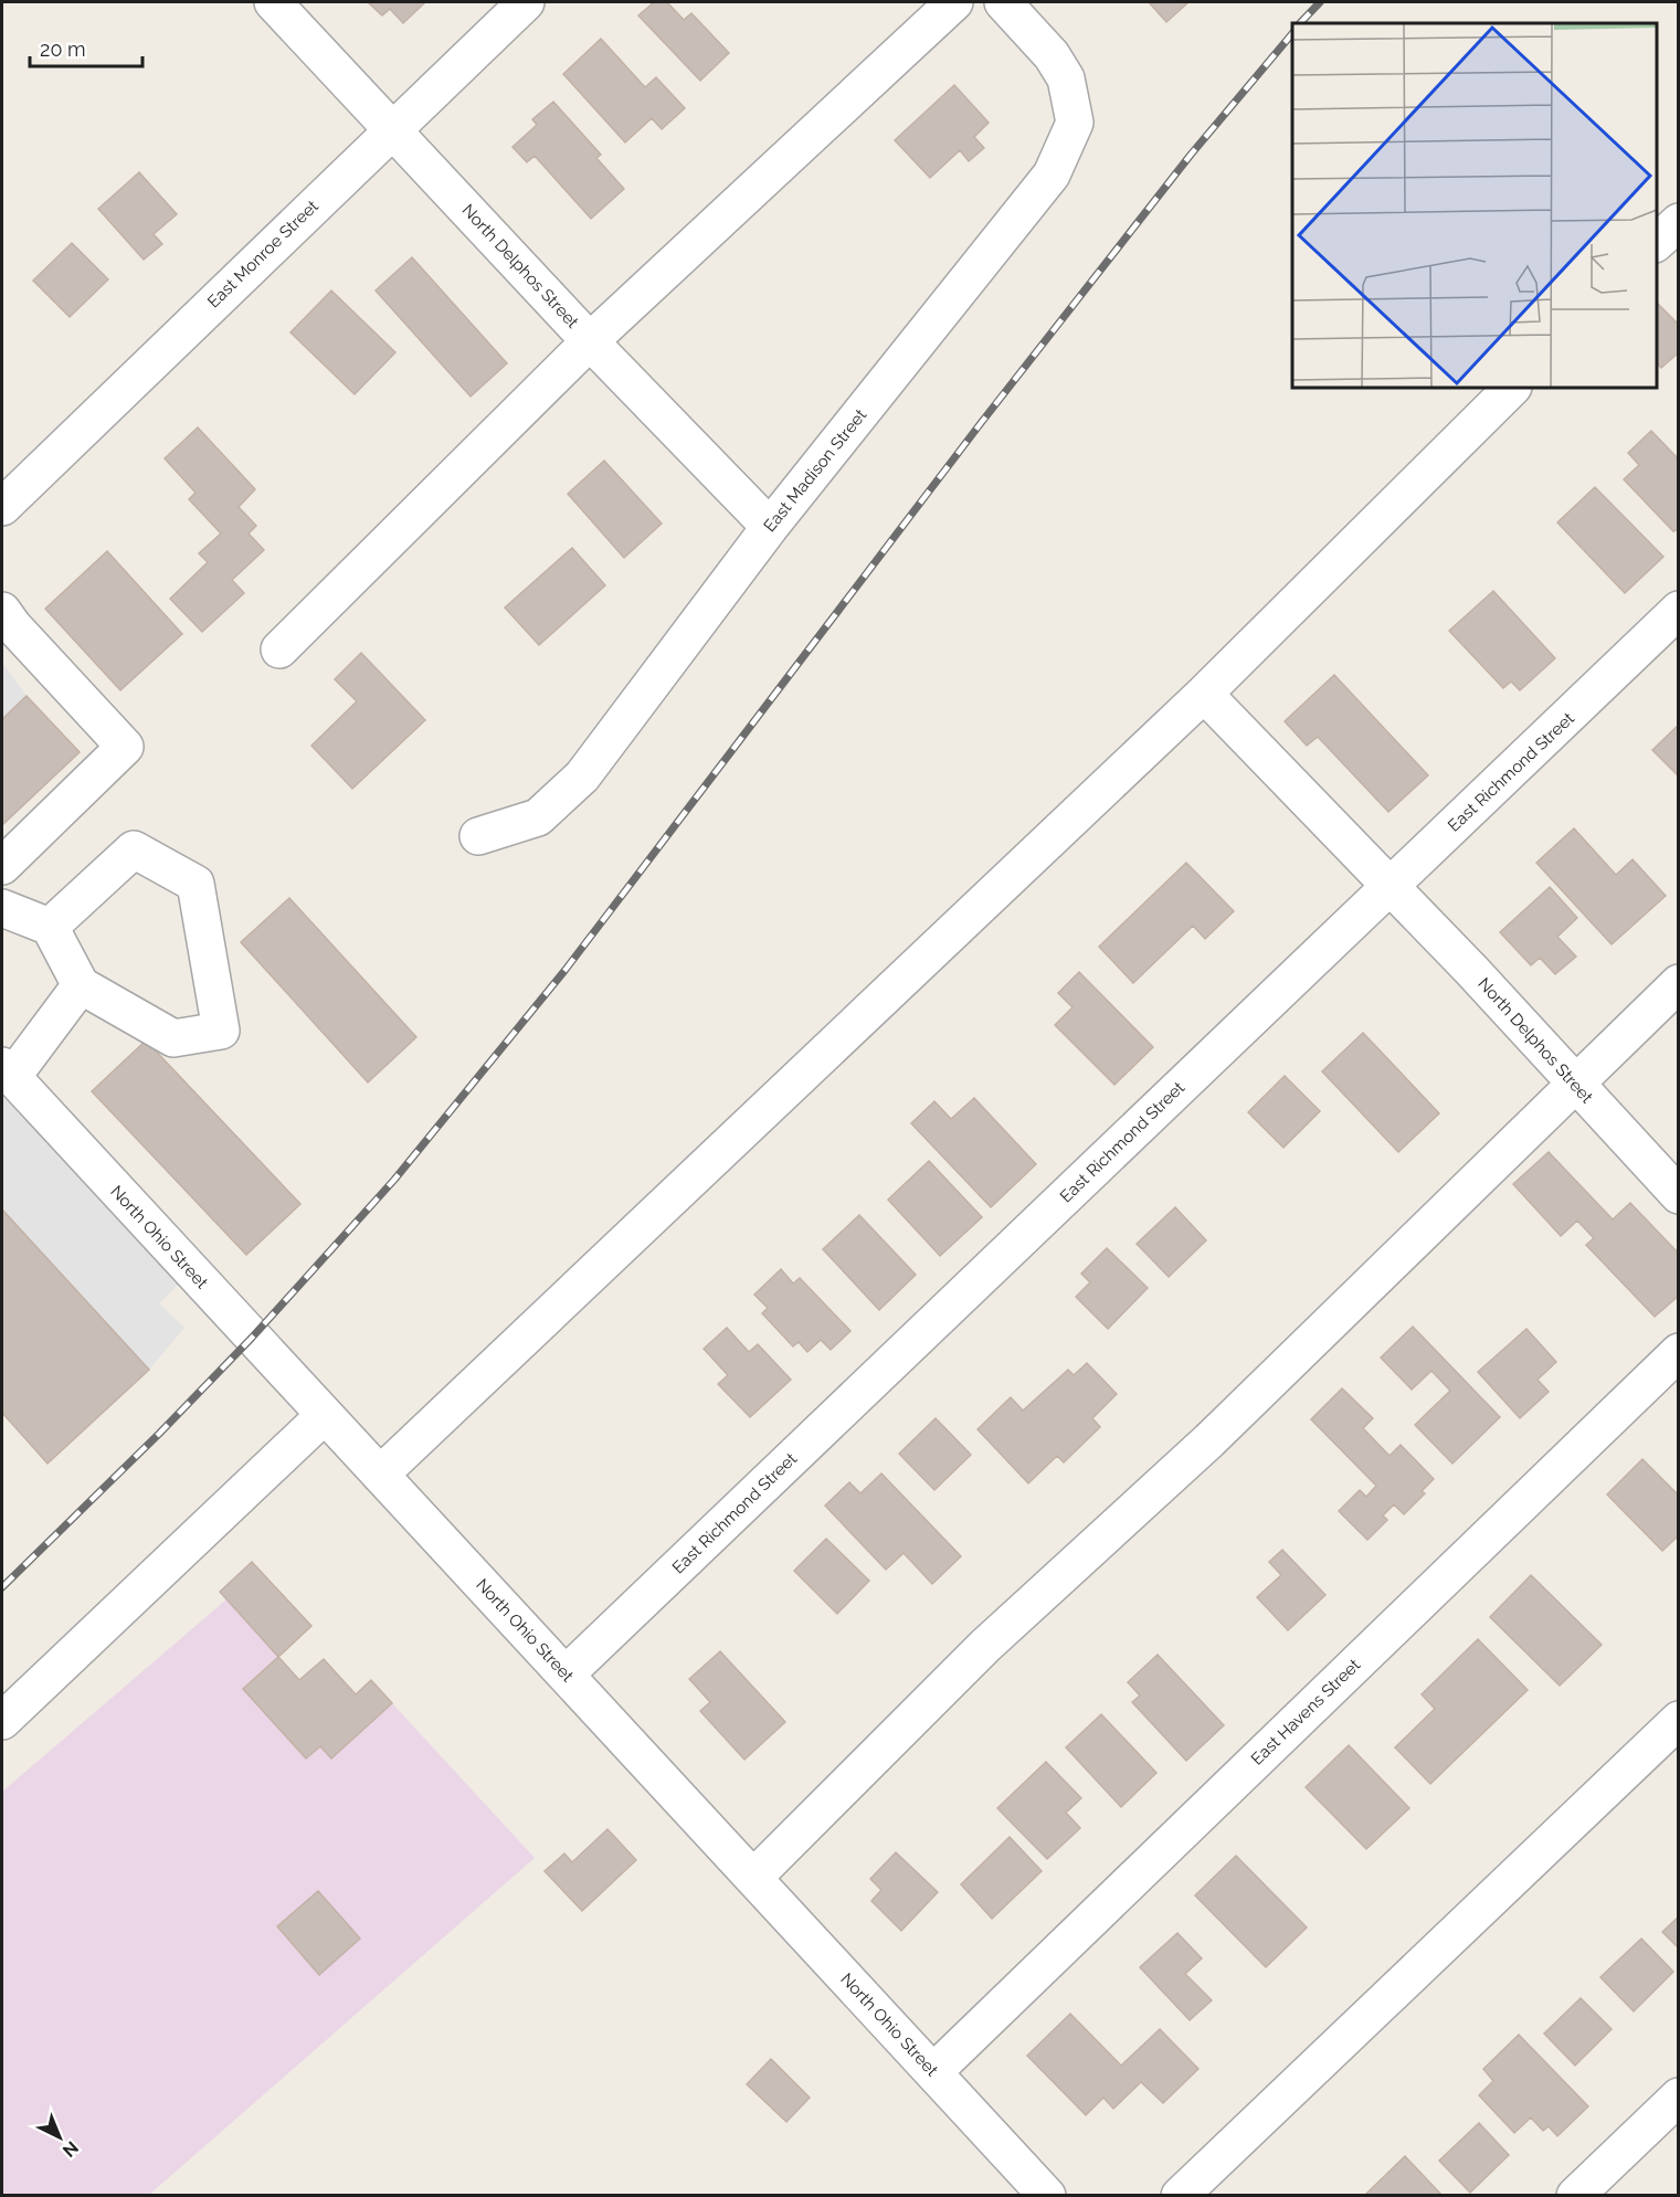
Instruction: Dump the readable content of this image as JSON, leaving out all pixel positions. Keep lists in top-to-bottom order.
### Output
{
  "streets": {
    "street": [
      "East Monroe Street",
      "North Delphos Street",
      "East Madison Street",
      "East Richmond Street",
      "North Ohio Street",
      "East Havens Street"
    ]
  },
  "crossings": [
    ["East Monroe Street", "North Delphos Street"],
    ["North Delphos Street", "East Madison Street"],
    ["North Delphos Street", "East Richmond Street"],
    ["East Richmond Street", "North Ohio Street"],
    ["North Ohio Street", "East Havens Street"]
  ],
  "scale_bar": "20 m",
  "north": "bottom right"
}
